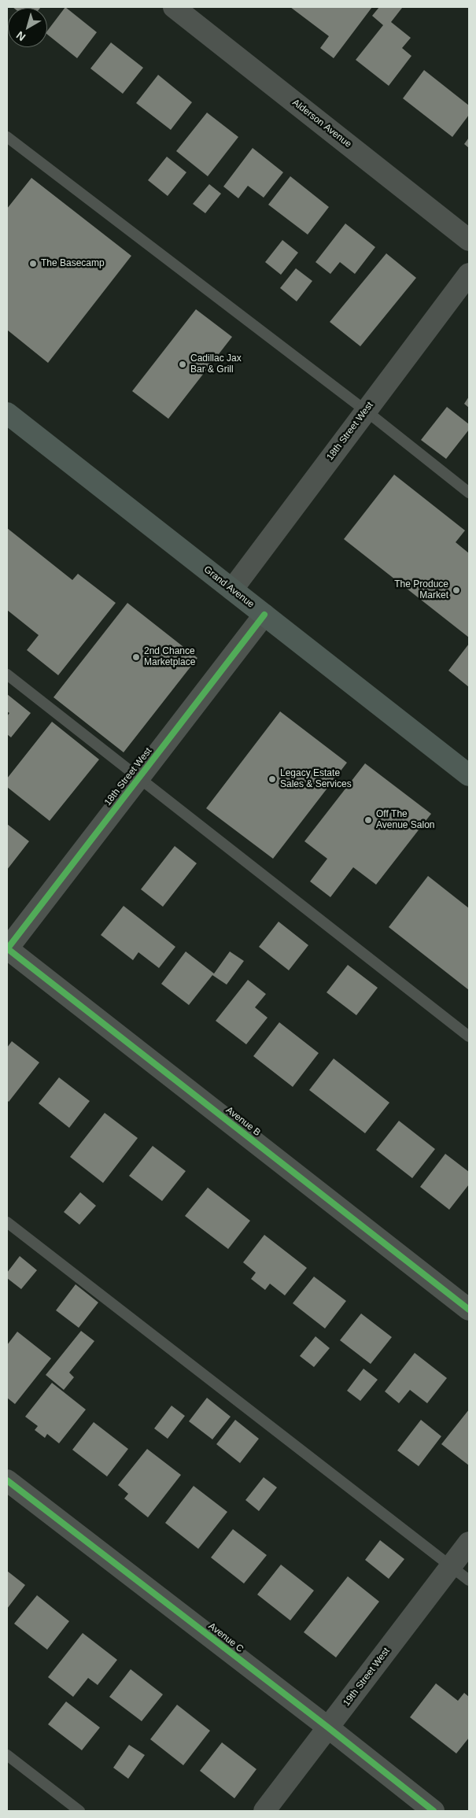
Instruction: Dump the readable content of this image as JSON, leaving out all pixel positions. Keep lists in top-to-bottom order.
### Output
{
  "streets": {
    "main road": ["Grand Avenue"],
    "street": [
      "Alderson Avenue",
      "18th Street West",
      "Avenue B",
      "Avenue C",
      "19th Street West"
    ]
  },
  "crossings": [
    ["18th Street West", "Grand Avenue"],
    ["18th Street West", "Avenue B"],
    ["Avenue C", "19th Street West"]
  ],
  "places": [
    "The Basecamp",
    "Cadillac Jax Bar & Grill",
    "The Produce Market",
    "2nd Chance Marketplace",
    "Legacy Estate Sales & Services",
    "Off The Avenue Salon"
  ],
  "north": "bottom left"
}
